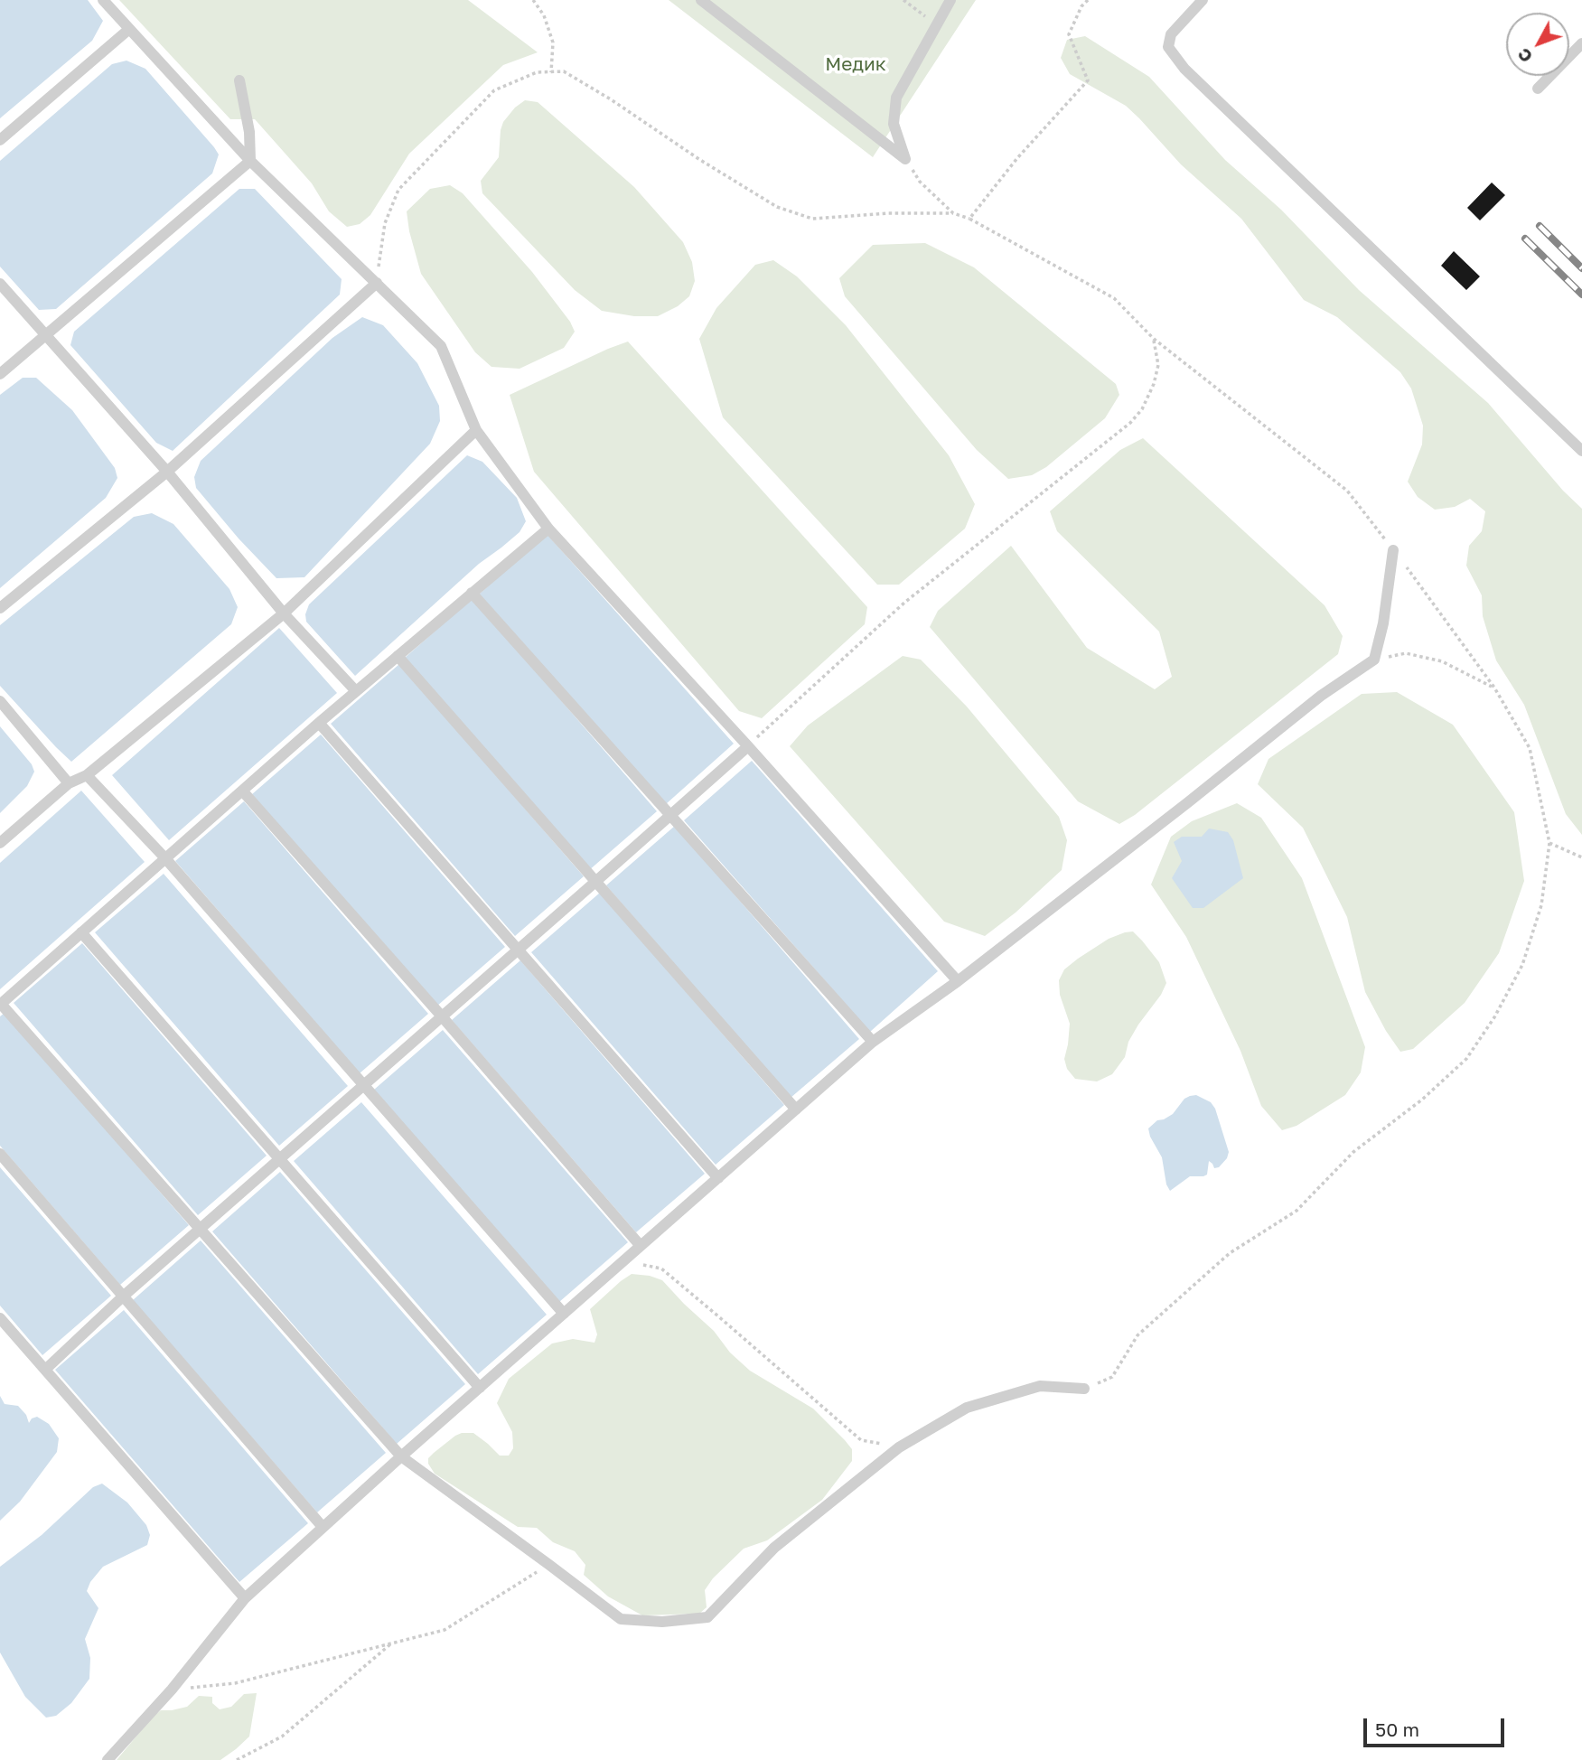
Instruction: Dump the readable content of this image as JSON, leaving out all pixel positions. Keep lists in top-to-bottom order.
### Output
{
  "parks": ["Медик"],
  "scale_bar": "50 m",
  "north": "bottom left"
}
